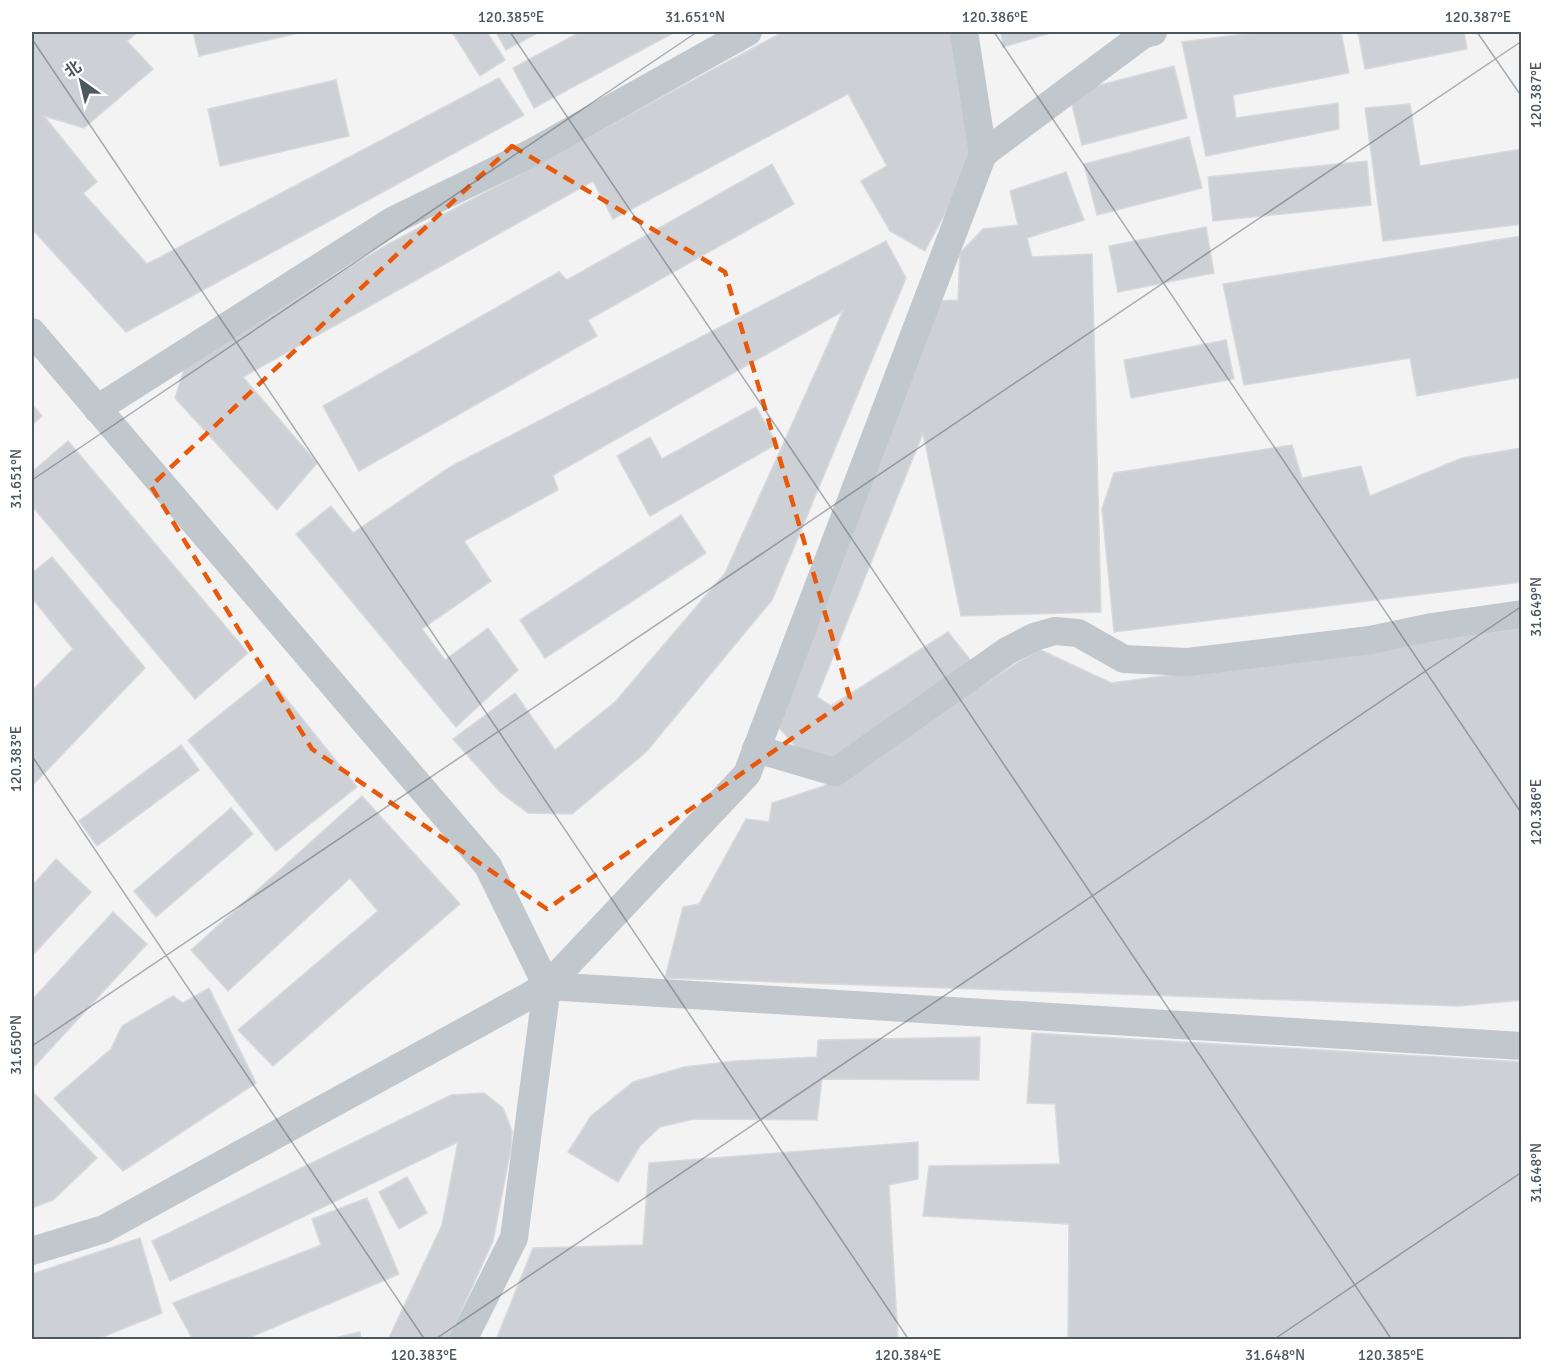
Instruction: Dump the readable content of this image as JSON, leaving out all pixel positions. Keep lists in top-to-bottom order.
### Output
{
  "north": "top left",
  "coordinates": [
    "120.385°E",
    "31.651°N",
    "120.386°E",
    "120.387°E",
    "31.649°N",
    "120.383°E",
    "31.650°N",
    "31.648°N",
    "120.384°E"
  ]
}
